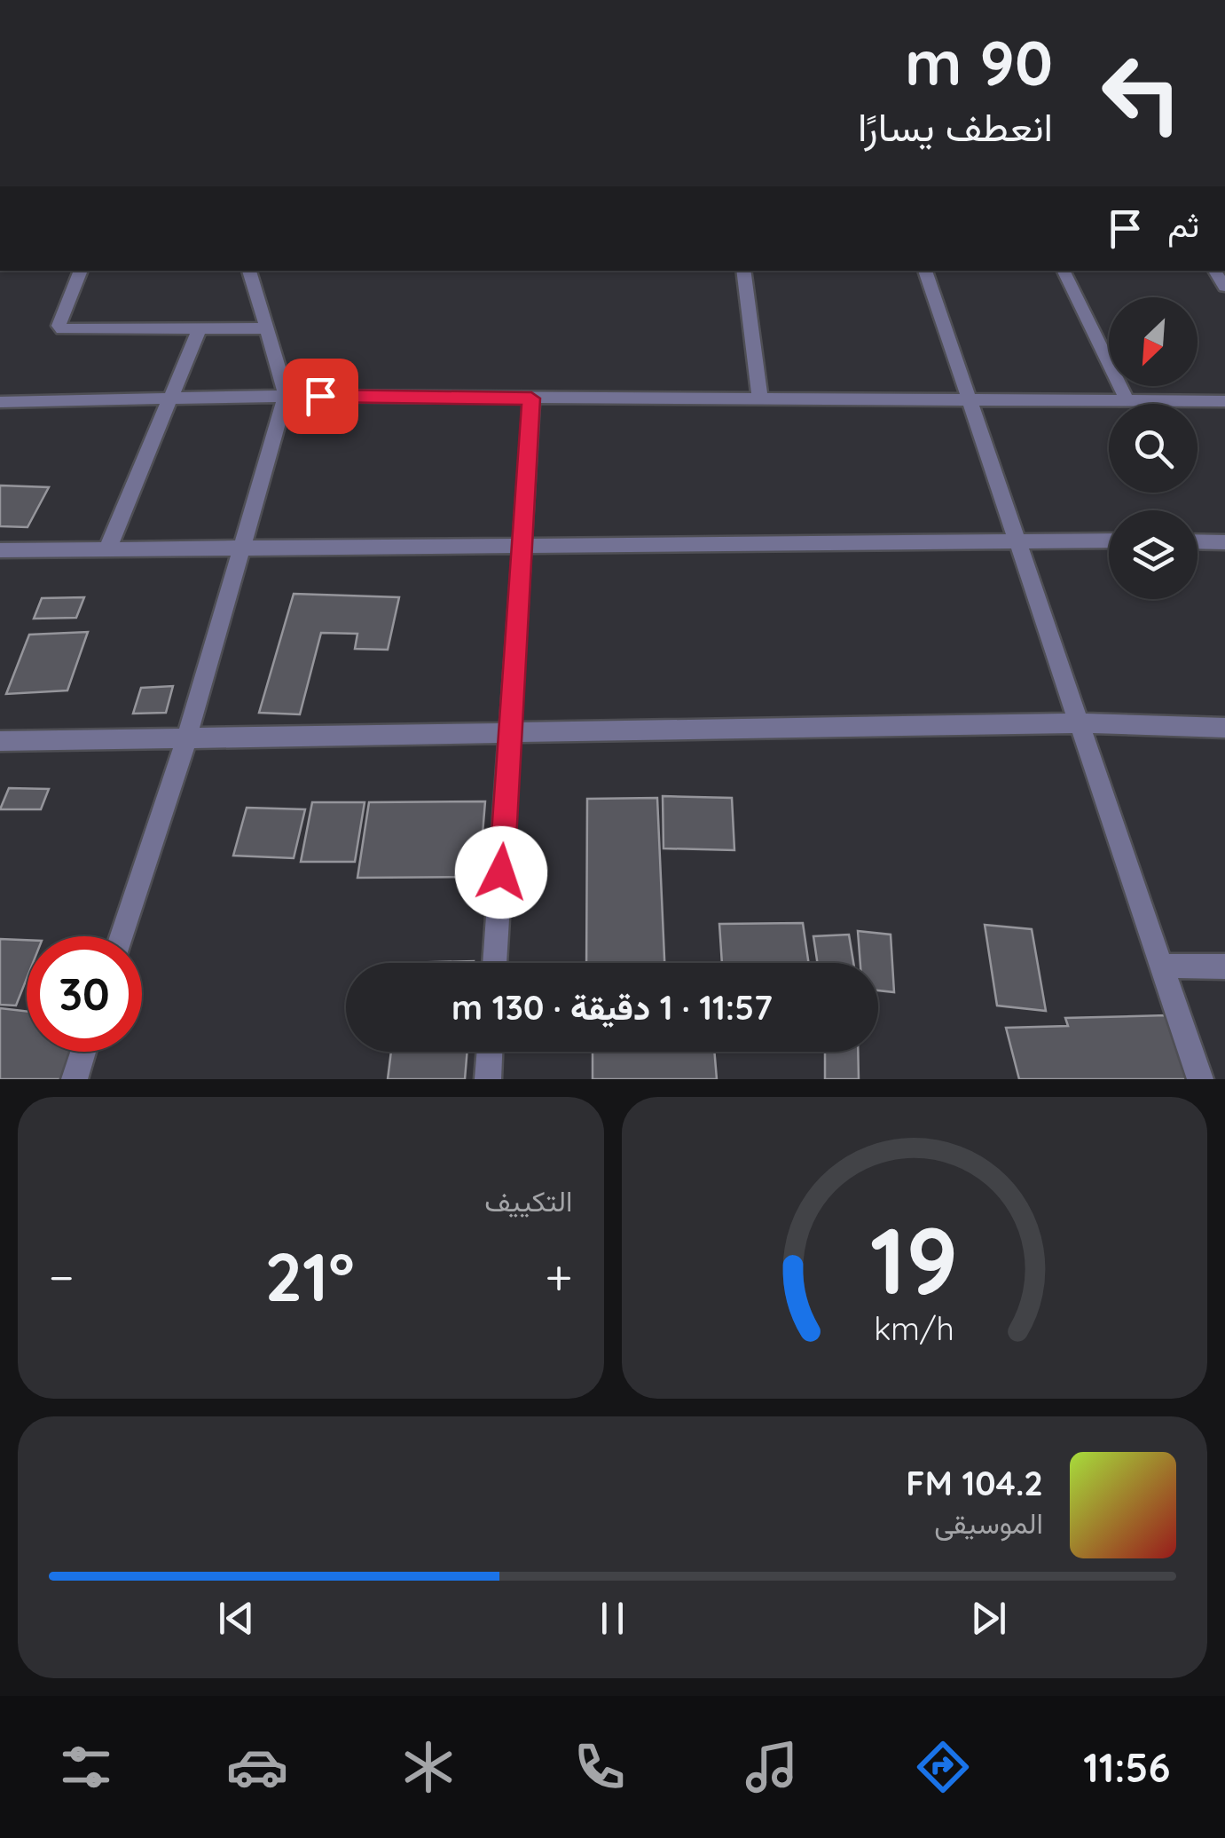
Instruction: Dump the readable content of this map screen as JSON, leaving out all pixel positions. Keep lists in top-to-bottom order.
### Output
{
  "north": "bottom left",
  "page": {
    "turn": ["90 m", "انعطف يسارًا"],
    "then": "ثم",
    "limit": "30",
    "trip": "11:57 · 1 دقيقة · 130 m",
    "tile": "التكييف",
    "heat": ["−", "21°", "+"],
    "song": ["104.2 FM", "الموسيقى"],
    "tabs": "11:56",
    "gauge": ["19", "km/h"]
  }
}
